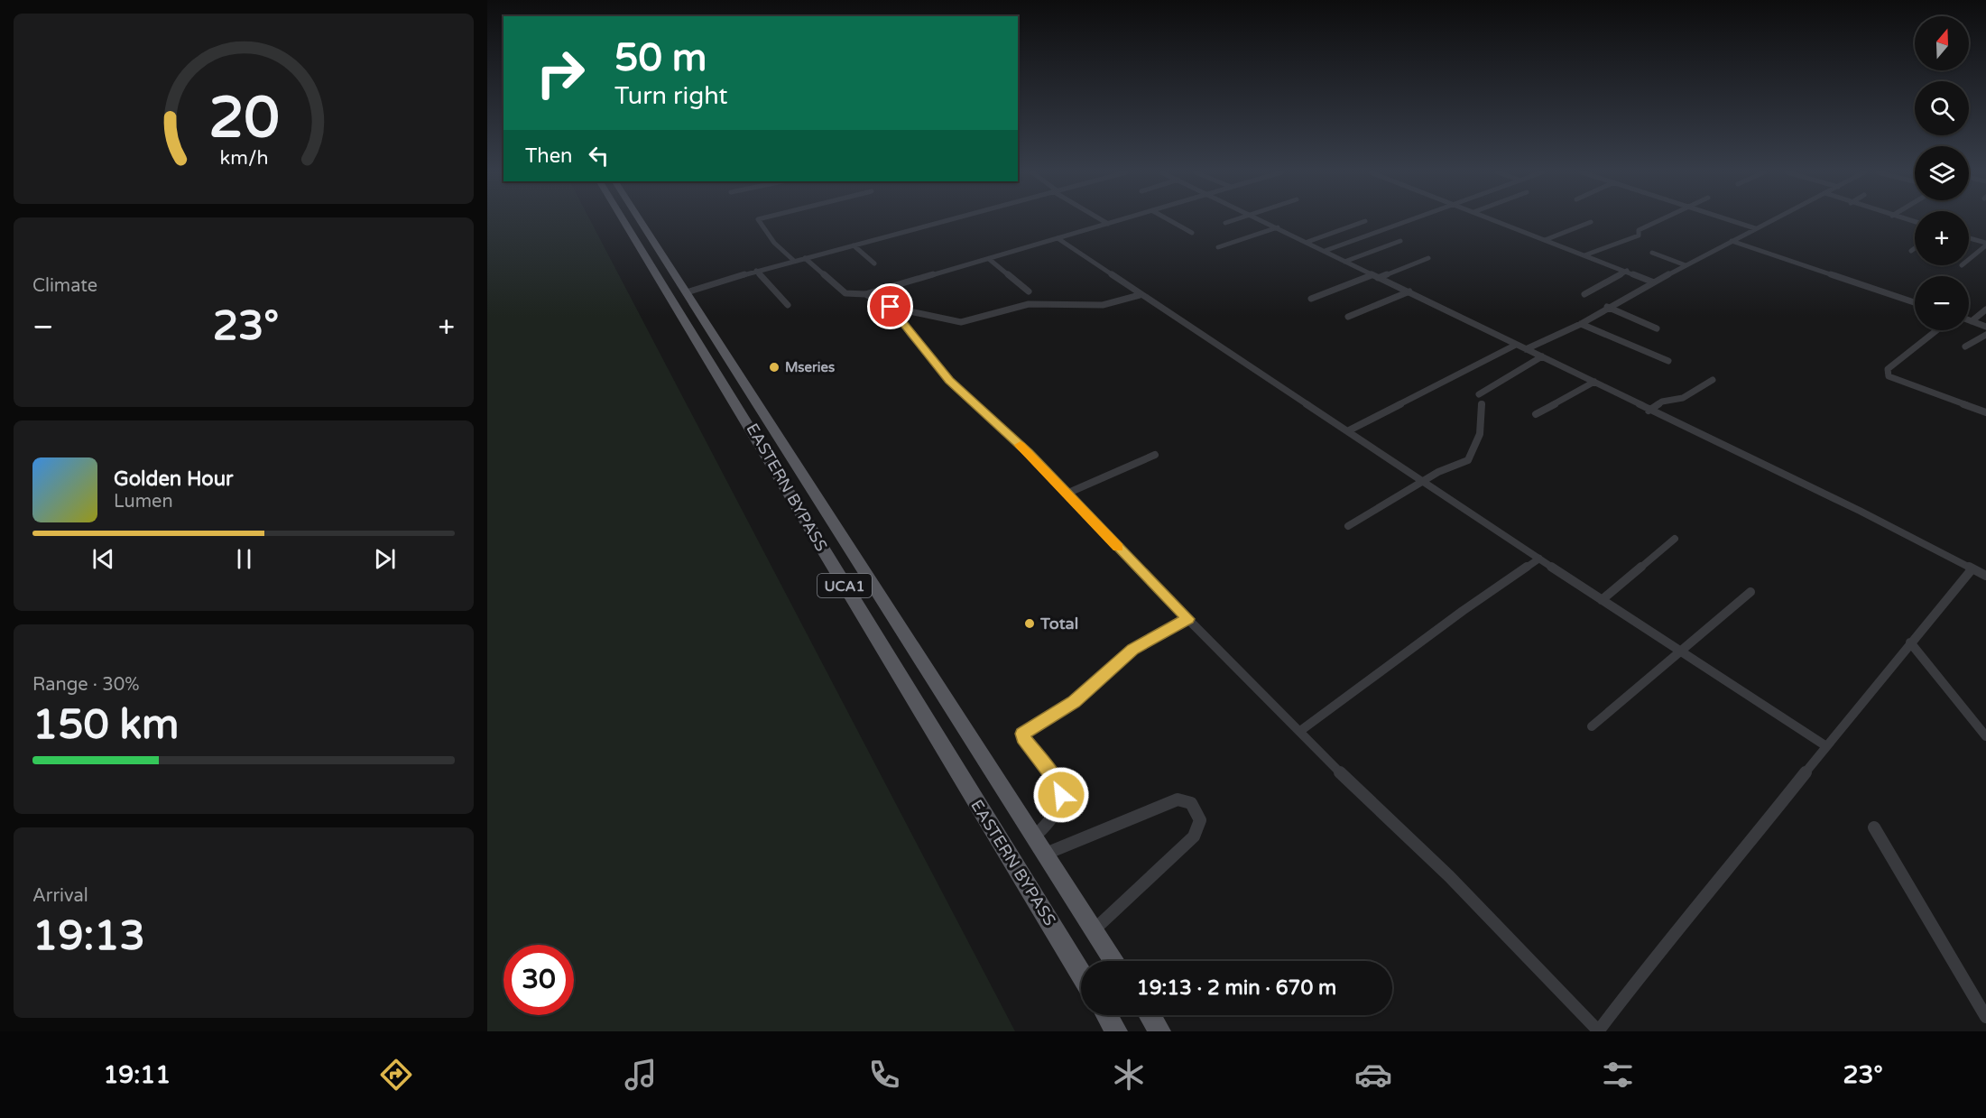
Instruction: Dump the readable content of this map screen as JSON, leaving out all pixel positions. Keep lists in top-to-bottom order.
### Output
{
  "streets": {
    "main road": ["EASTERN BYPASS", "UCA1"]
  },
  "places": ["Mseries", "Total"],
  "north": "top",
  "page": {
    "map_buttons": ["+", "−"],
    "turn": ["50 m", "Turn right"],
    "then": "Then",
    "tile": [
      "Climate",
      ["Range · 30%", "150 km"],
      ["Arrival", "19:13"]
    ],
    "heat": ["−", "23°", "+"],
    "song": ["Golden Hour", "Lumen"],
    "limit": "30",
    "trip": "19:13 · 2 min · 670 m",
    "tabs": ["19:11", "23°"],
    "gauge": ["20", "km/h"]
  }
}
